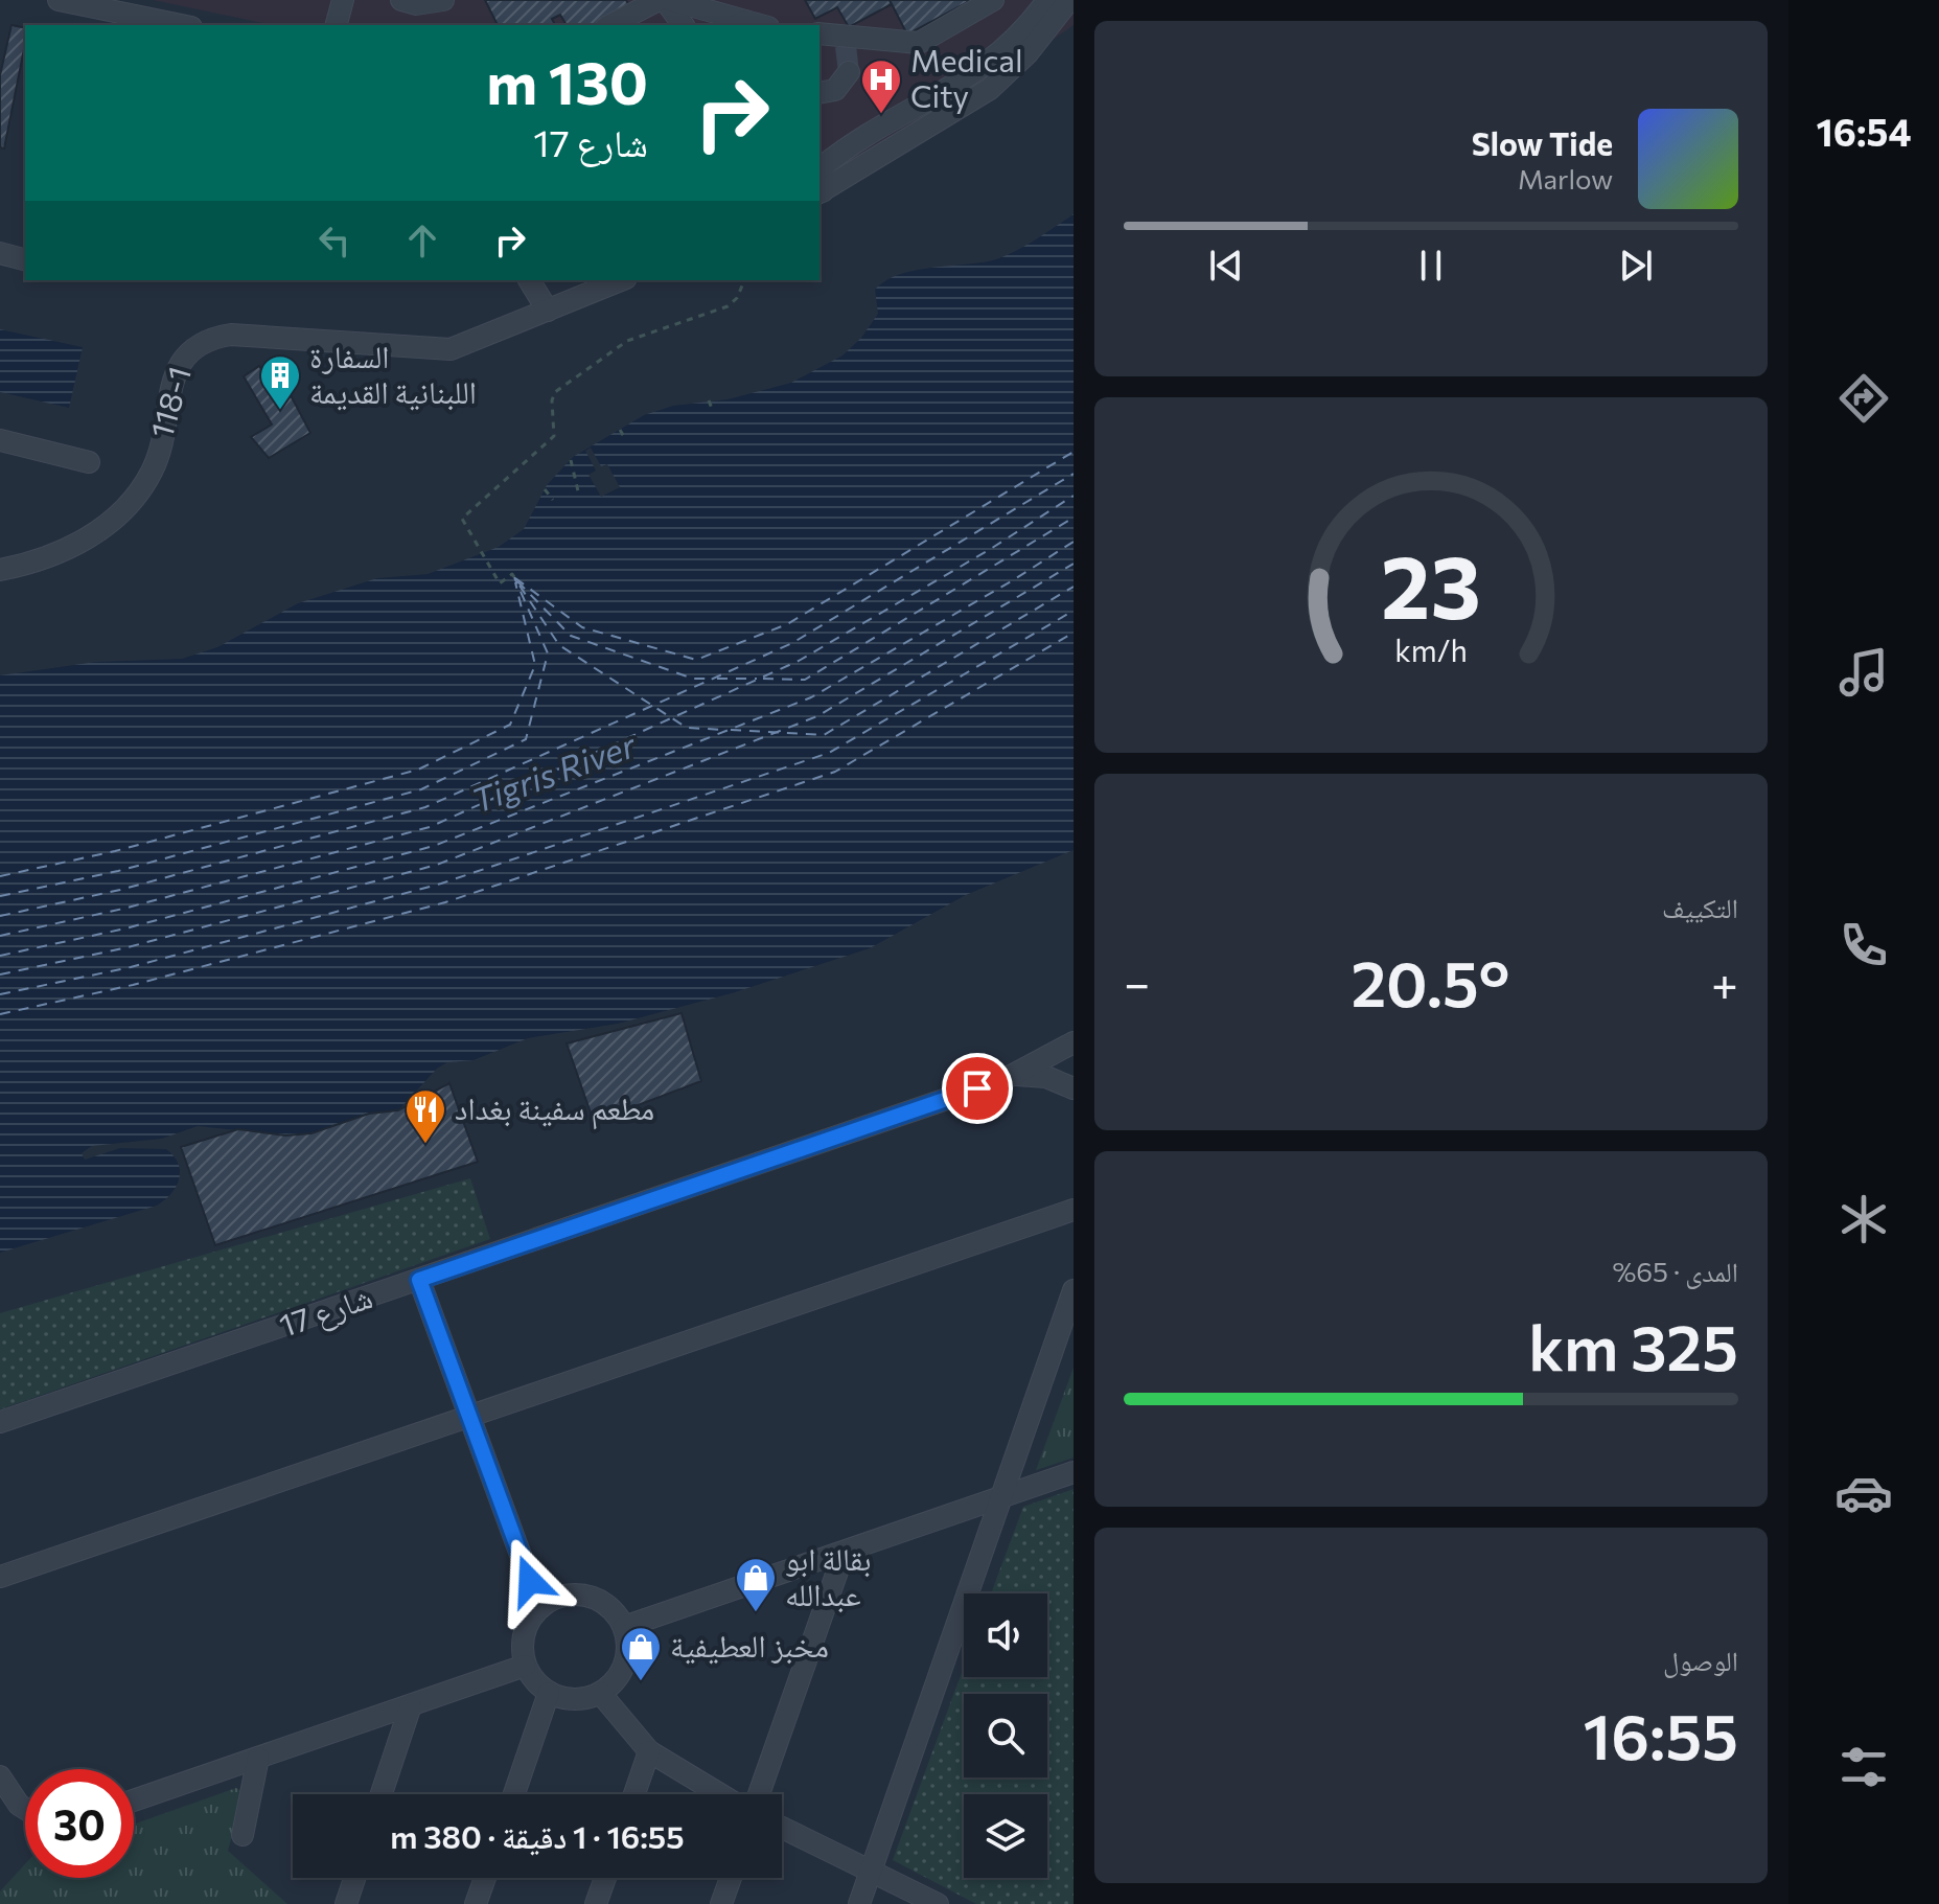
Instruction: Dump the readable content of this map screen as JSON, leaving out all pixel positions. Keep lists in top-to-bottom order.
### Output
{
  "streets": {
    "street": ["118-1", "شارع 17"]
  },
  "water": ["Tigris River"],
  "places": {
    "hospital": ["Medical City"],
    "building": ["السفارة اللبنانية القديمة"],
    "restaurant": ["مطعم سفينة بغداد"],
    "shop": ["بقالة ابو عبدالله", "مخبز العطيفية"]
  },
  "page": {
    "tabs": "16:54",
    "turn": ["130 m", "شارع 17"],
    "song": ["Slow Tide", "Marlow"],
    "tile": [
      "التكييف",
      ["المدى · 65%", "325 km"],
      ["الوصول", "16:55"]
    ],
    "heat": ["−", "20.5°", "+"],
    "limit": "30",
    "trip": "16:55 · 1 دقيقة · 380 m",
    "gauge": ["23", "km/h"]
  }
}
